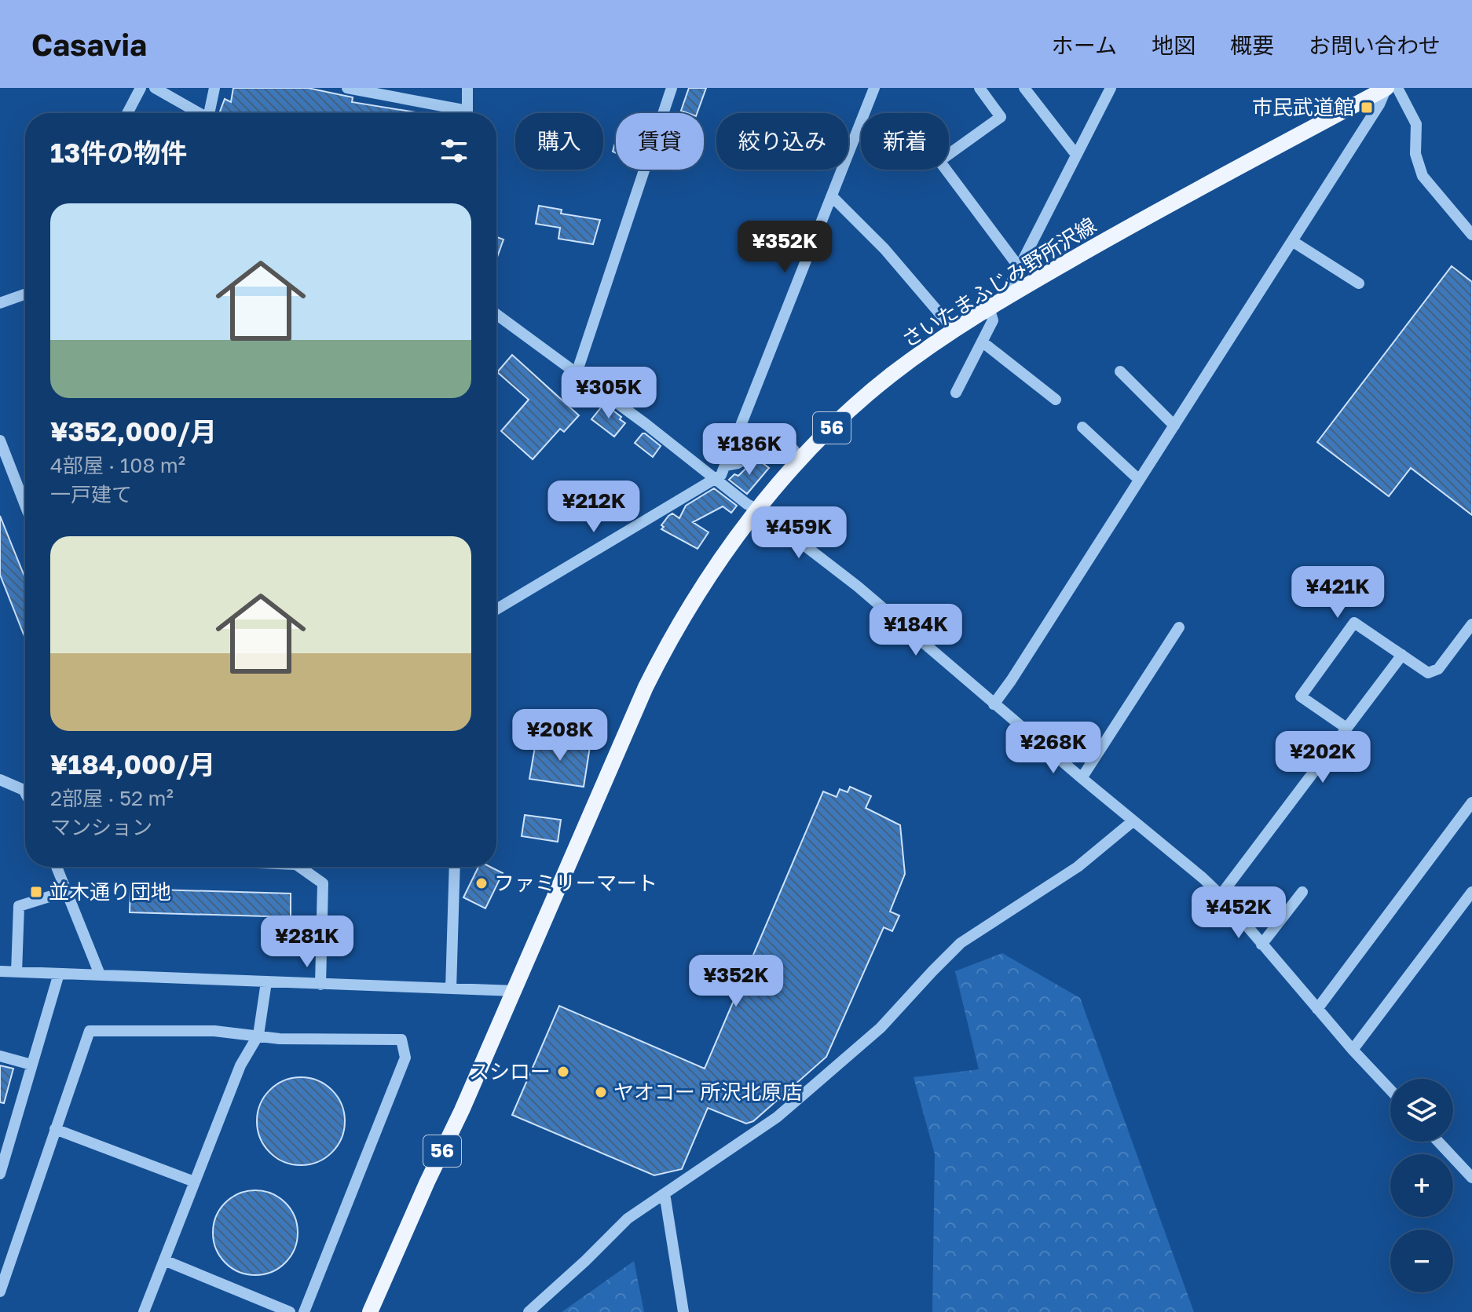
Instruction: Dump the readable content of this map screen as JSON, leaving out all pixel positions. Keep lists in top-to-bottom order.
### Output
{
  "streets": {
    "main road": ["さいたまふじみ野所沢線", "56"]
  },
  "places": {
    "transit": ["市民武道館", "並木通り団地"],
    "other": ["ファミリーマート", "スシロー", "ヤオコー 所沢北原店"]
  },
  "page": {
    "header": "Casavia",
    "nav": [
      "ホーム",
      "地図",
      "概要",
      "お問い合わせ"
    ],
    "chip": [
      "購入",
      "賃貸",
      "絞り込み",
      "新着"
    ],
    "heading": "13件の物件",
    "list": [
      {
        "name": "¥352,000/月",
        "note": "4部屋 · 108 m² · 一戸建て"
      },
      {
        "name": "¥184,000/月",
        "note": "2部屋 · 52 m² · マンション"
      }
    ],
    "price": [
      "¥352K",
      "¥305K",
      "¥186K",
      "¥212K",
      "¥459K",
      "¥421K",
      "¥184K",
      "¥208K",
      "¥268K",
      "¥202K",
      "¥452K",
      "¥281K",
      "¥352K"
    ],
    "map_buttons": ["+", "−"]
  }
}
